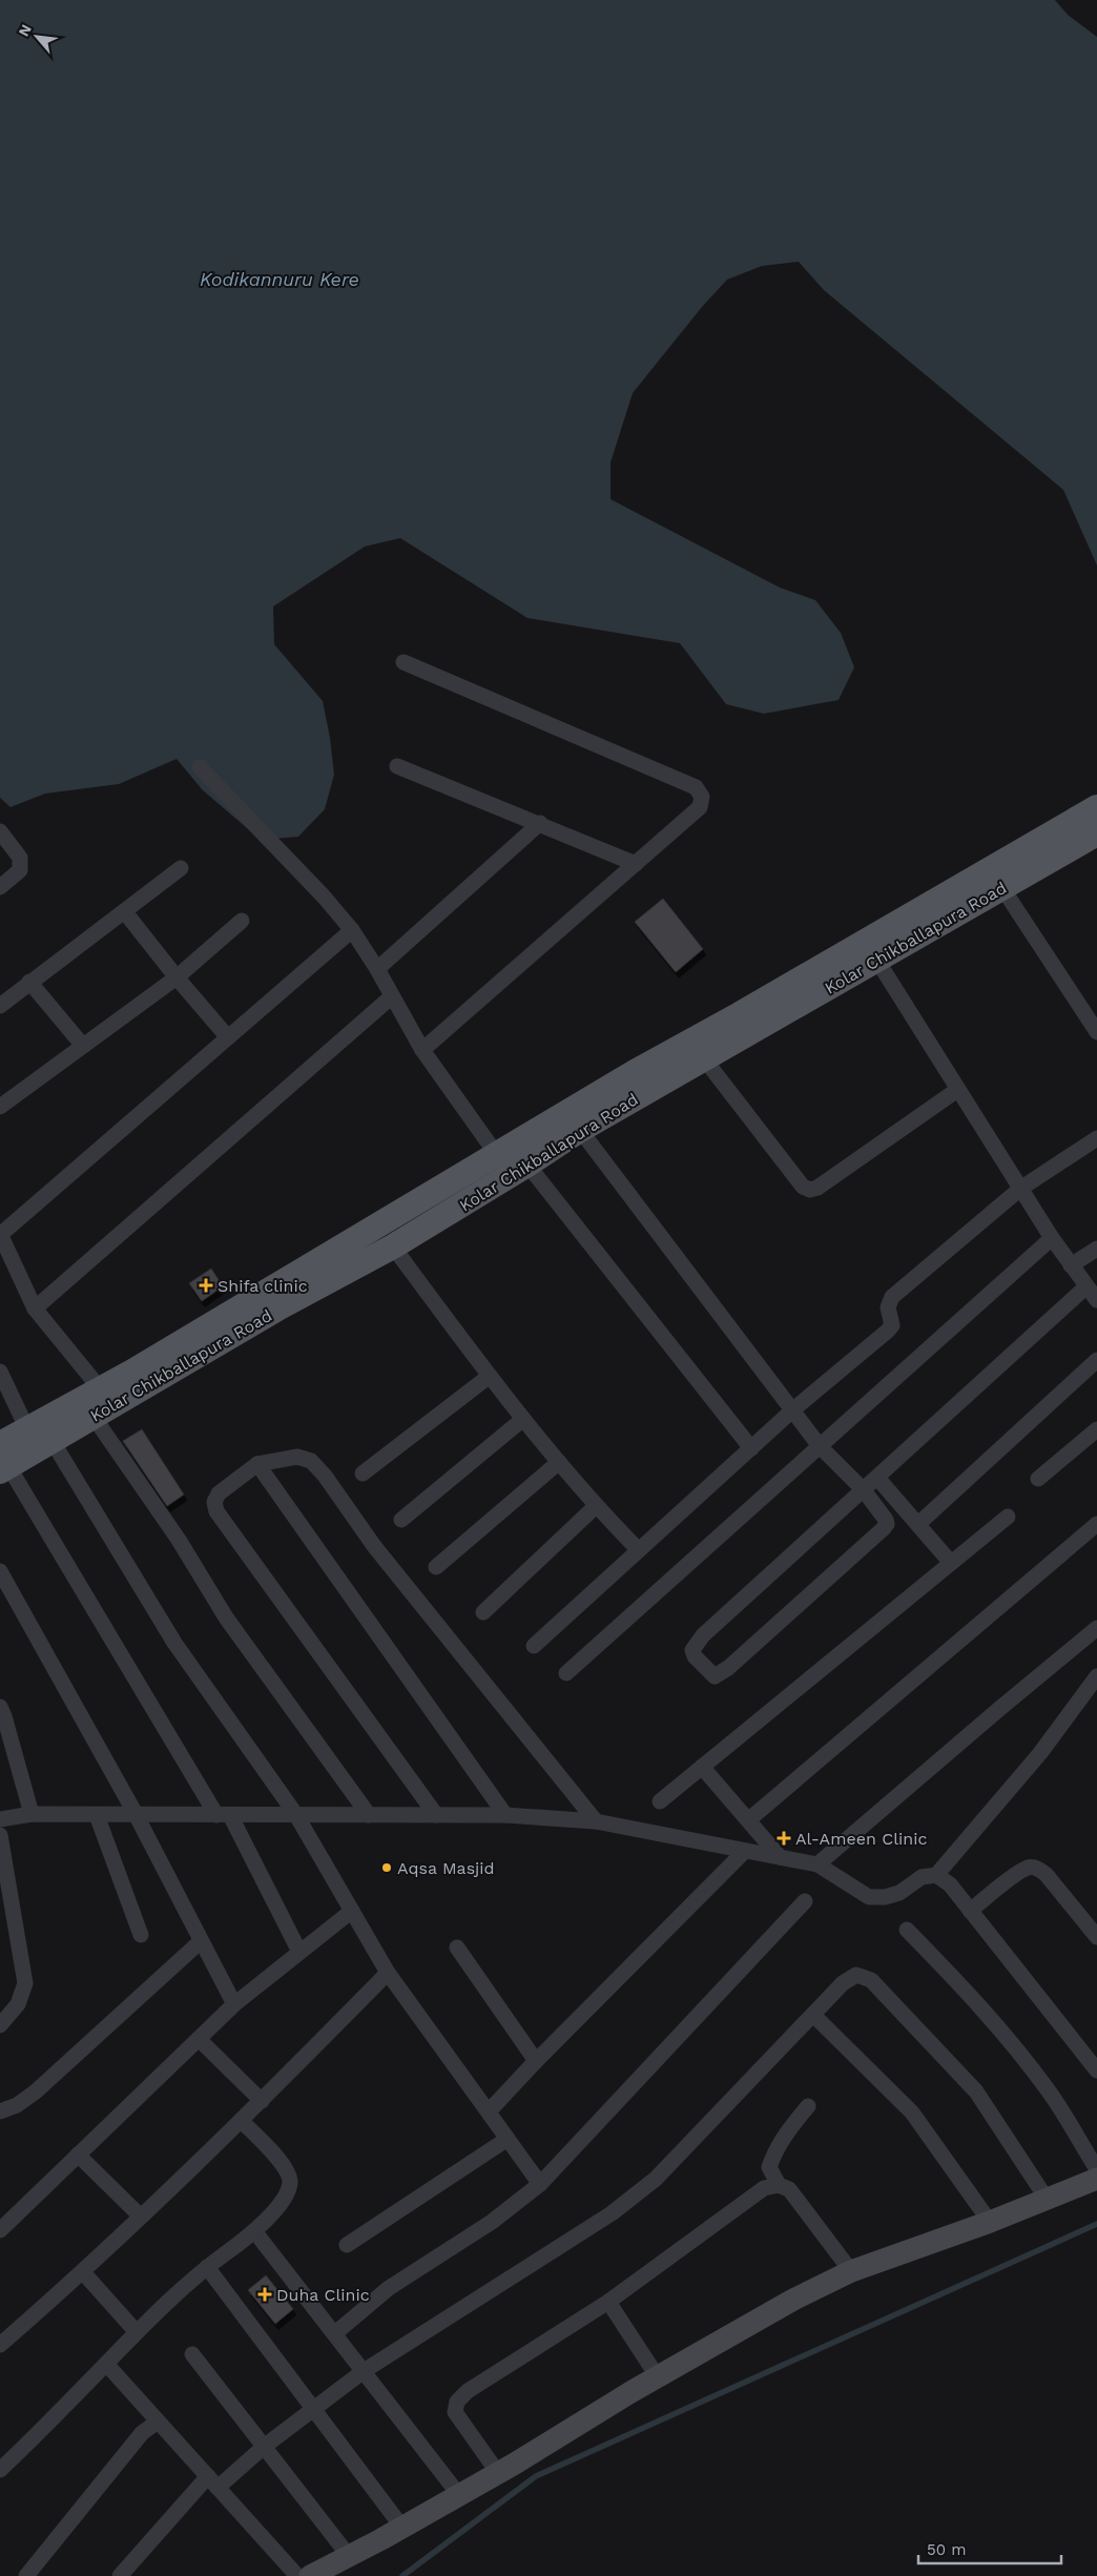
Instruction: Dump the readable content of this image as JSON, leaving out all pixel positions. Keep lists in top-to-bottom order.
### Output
{
  "streets": {
    "main road": ["Kolar Chikballapura Road"]
  },
  "water": ["Kodikannuru Kere"],
  "places": {
    "health": ["Shifa clinic", "Al-Ameen Clinic", "Duha Clinic"],
    "other": ["Aqsa Masjid"]
  },
  "scale_bar": "50 m",
  "north": "top left"
}
